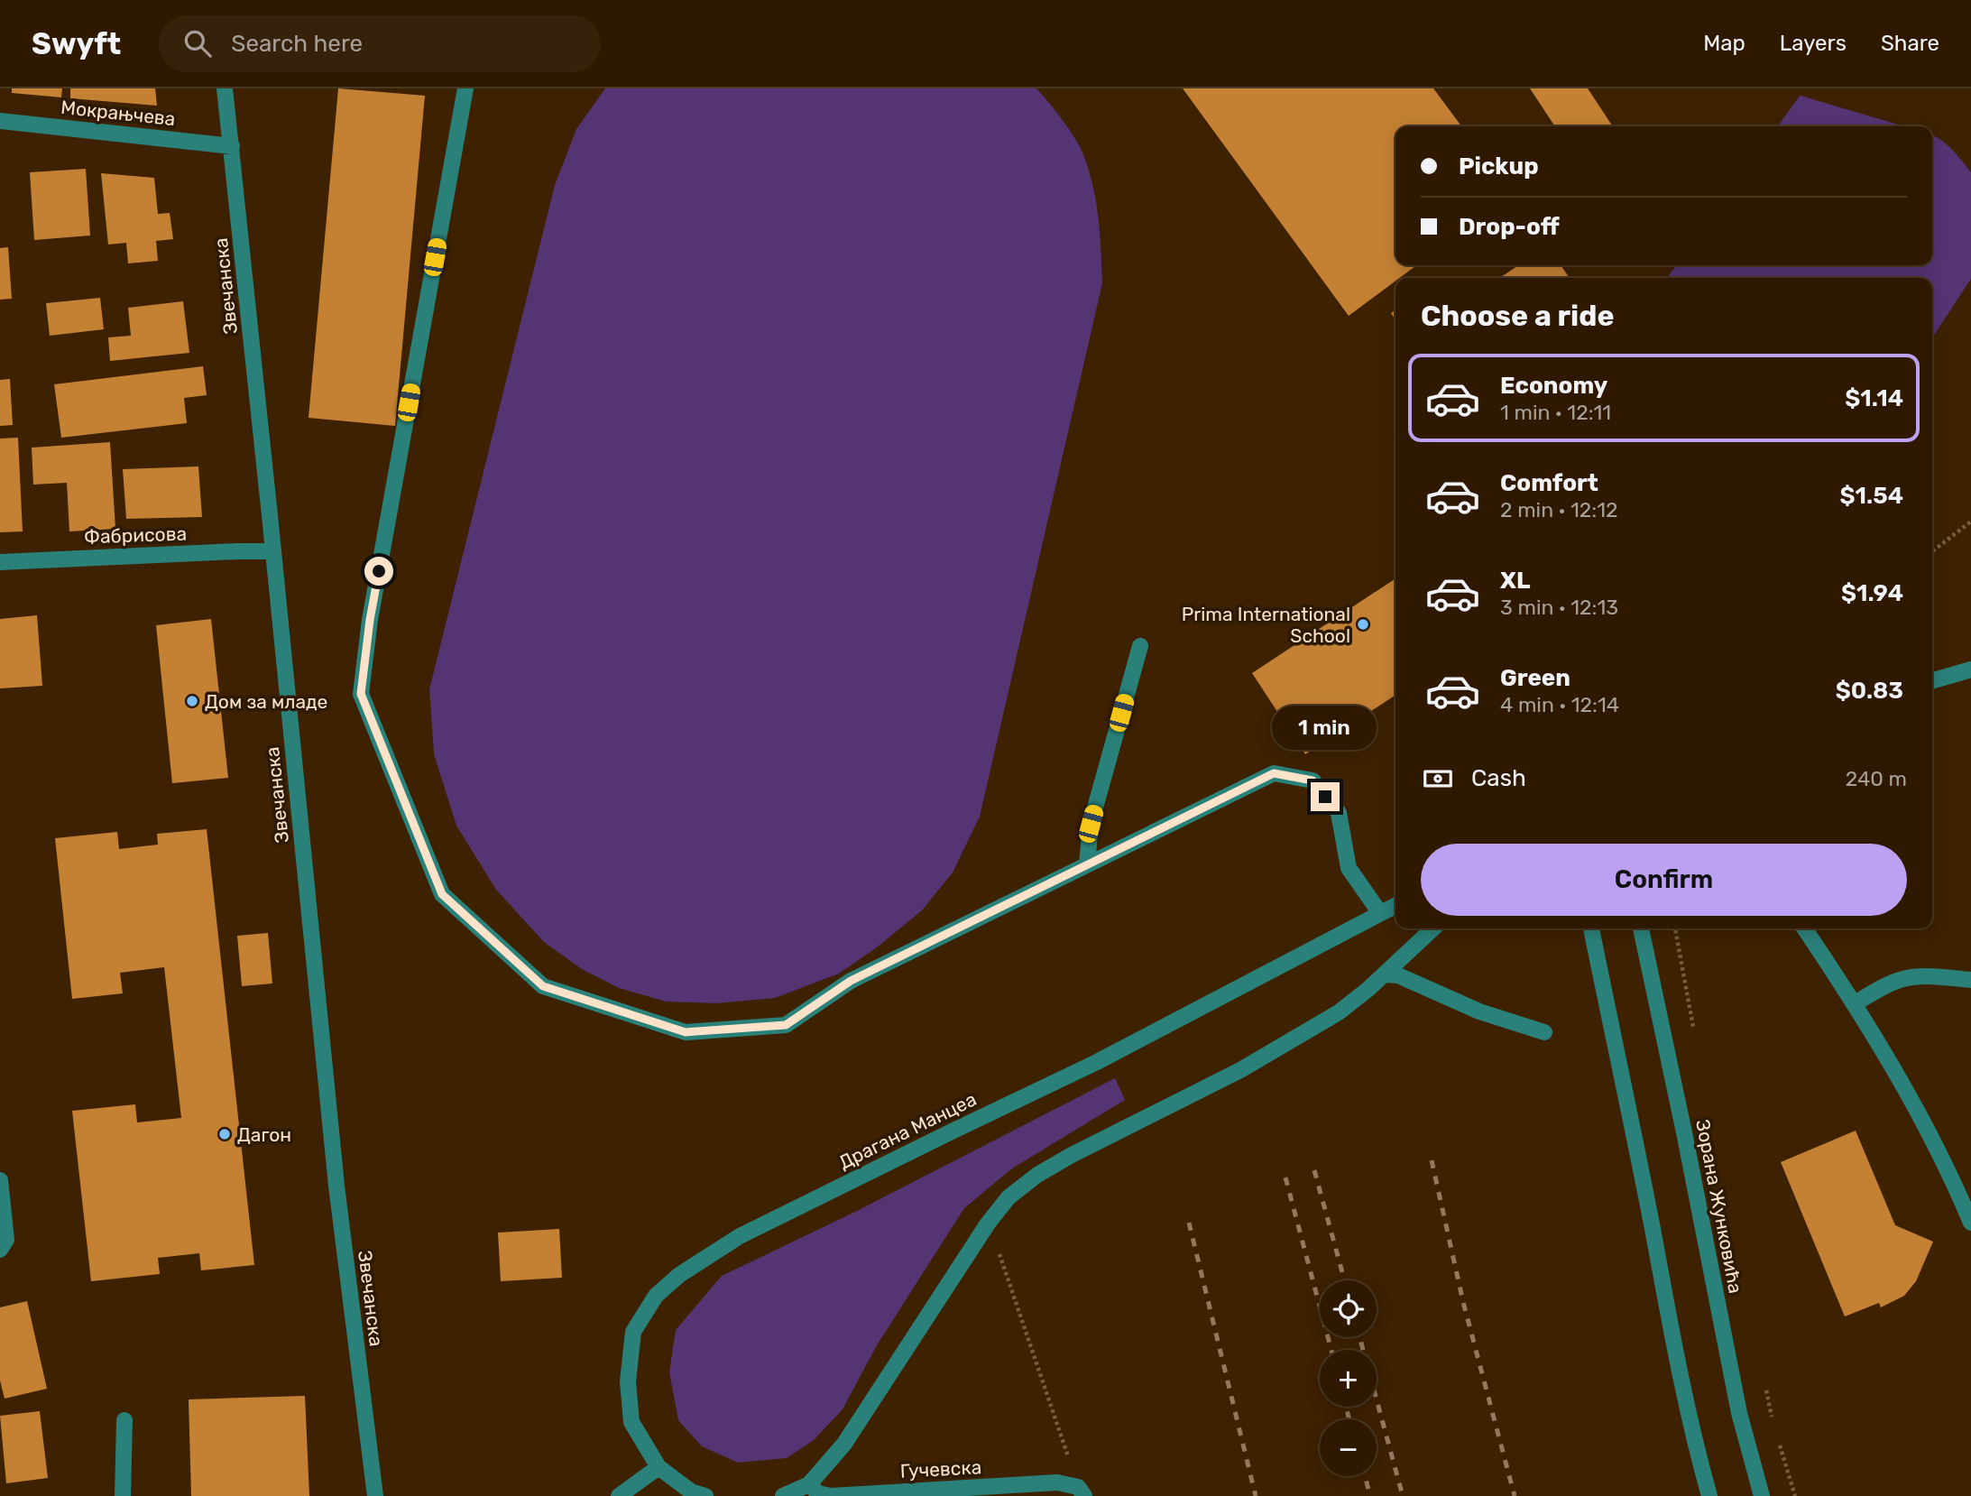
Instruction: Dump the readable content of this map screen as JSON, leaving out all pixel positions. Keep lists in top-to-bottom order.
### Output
{
  "streets": {
    "street": [
      "Мокрањчева",
      "Звечанска",
      "Фабрисова",
      "Драгана Манцеа",
      "Зорана Жунковића",
      "Гучевска"
    ]
  },
  "crossings": [
    ["Мокрањчева", "Звечанска"],
    ["Звечанска", "Фабрисова"]
  ],
  "places": ["Prima International School", "Дом за младе", "Дагон"],
  "page": {
    "header": "Swyft",
    "search": "Search here",
    "nav": ["Map", "Layers", "Share"],
    "banner": ["Pickup", "Drop-off"],
    "heading": "Choose a ride",
    "list": [
      {
        "name": "Economy",
        "note": "1 min · 12:11",
        "value": "$1.14"
      },
      {
        "name": "Comfort",
        "note": "2 min · 12:12",
        "value": "$1.54"
      },
      {
        "name": "XL",
        "note": "3 min · 12:13",
        "value": "$1.94"
      },
      {
        "name": "Green",
        "note": "4 min · 12:14",
        "value": "$0.83"
      }
    ],
    "bubble": "1 min",
    "pay": ["Cash", "240 m"],
    "buttons": "Confirm",
    "map_buttons": ["+", "−"]
  }
}
